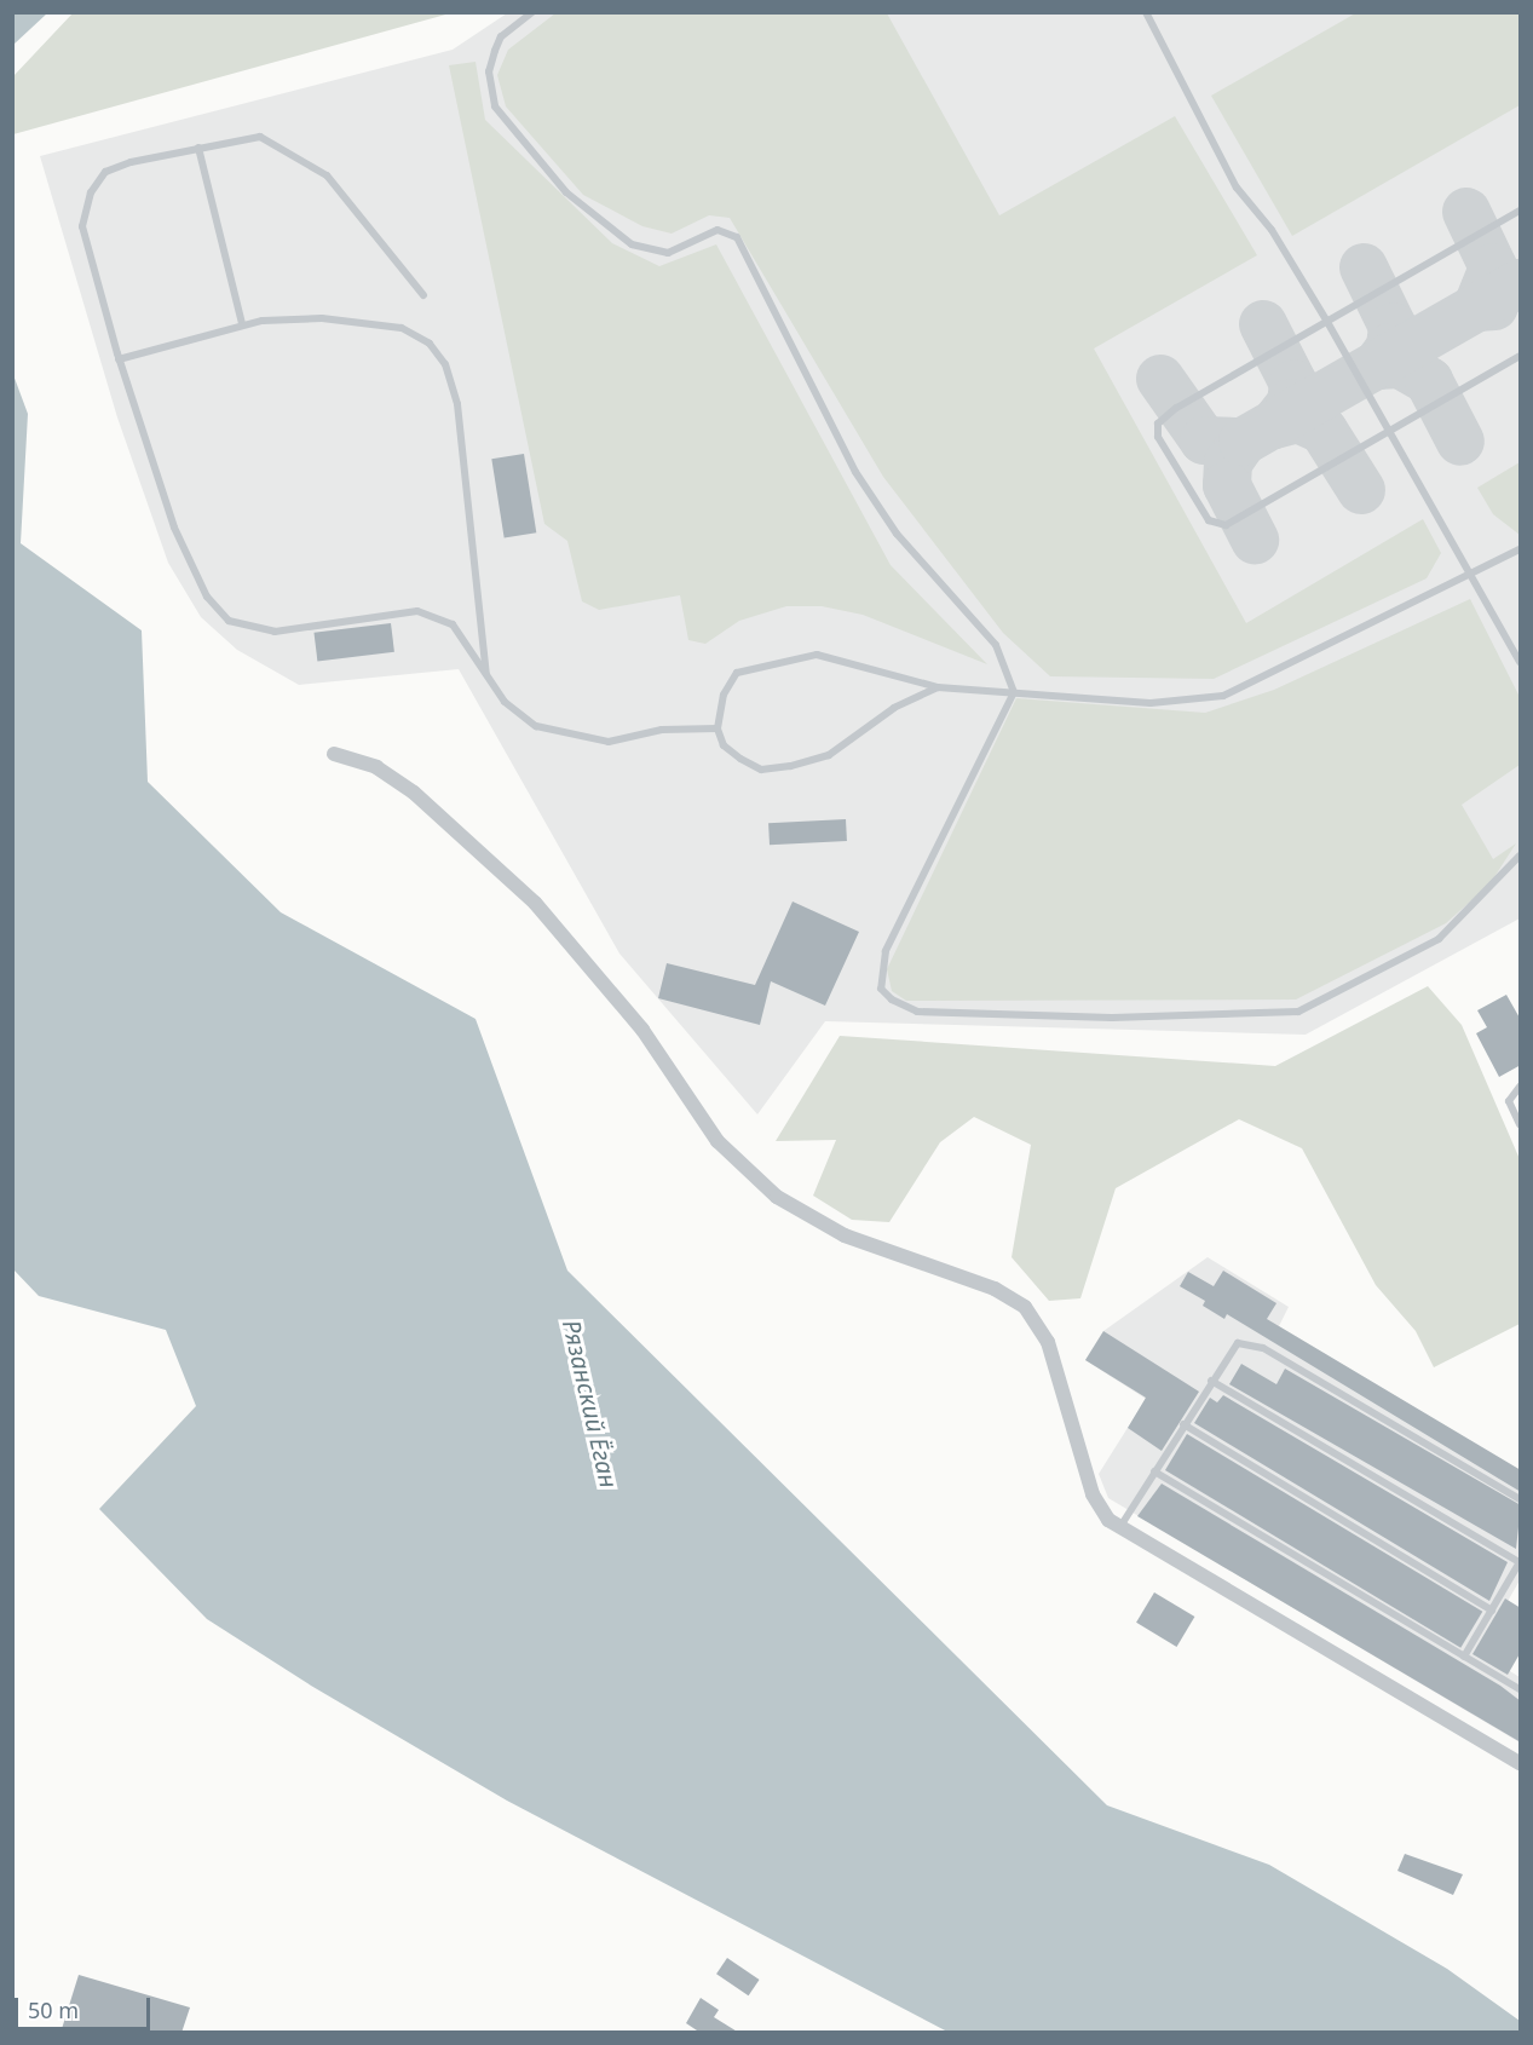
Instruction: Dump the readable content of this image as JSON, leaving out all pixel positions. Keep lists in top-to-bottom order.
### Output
{
  "water": ["Рязанский Ёган"],
  "scale_bar": "50 m"
}
